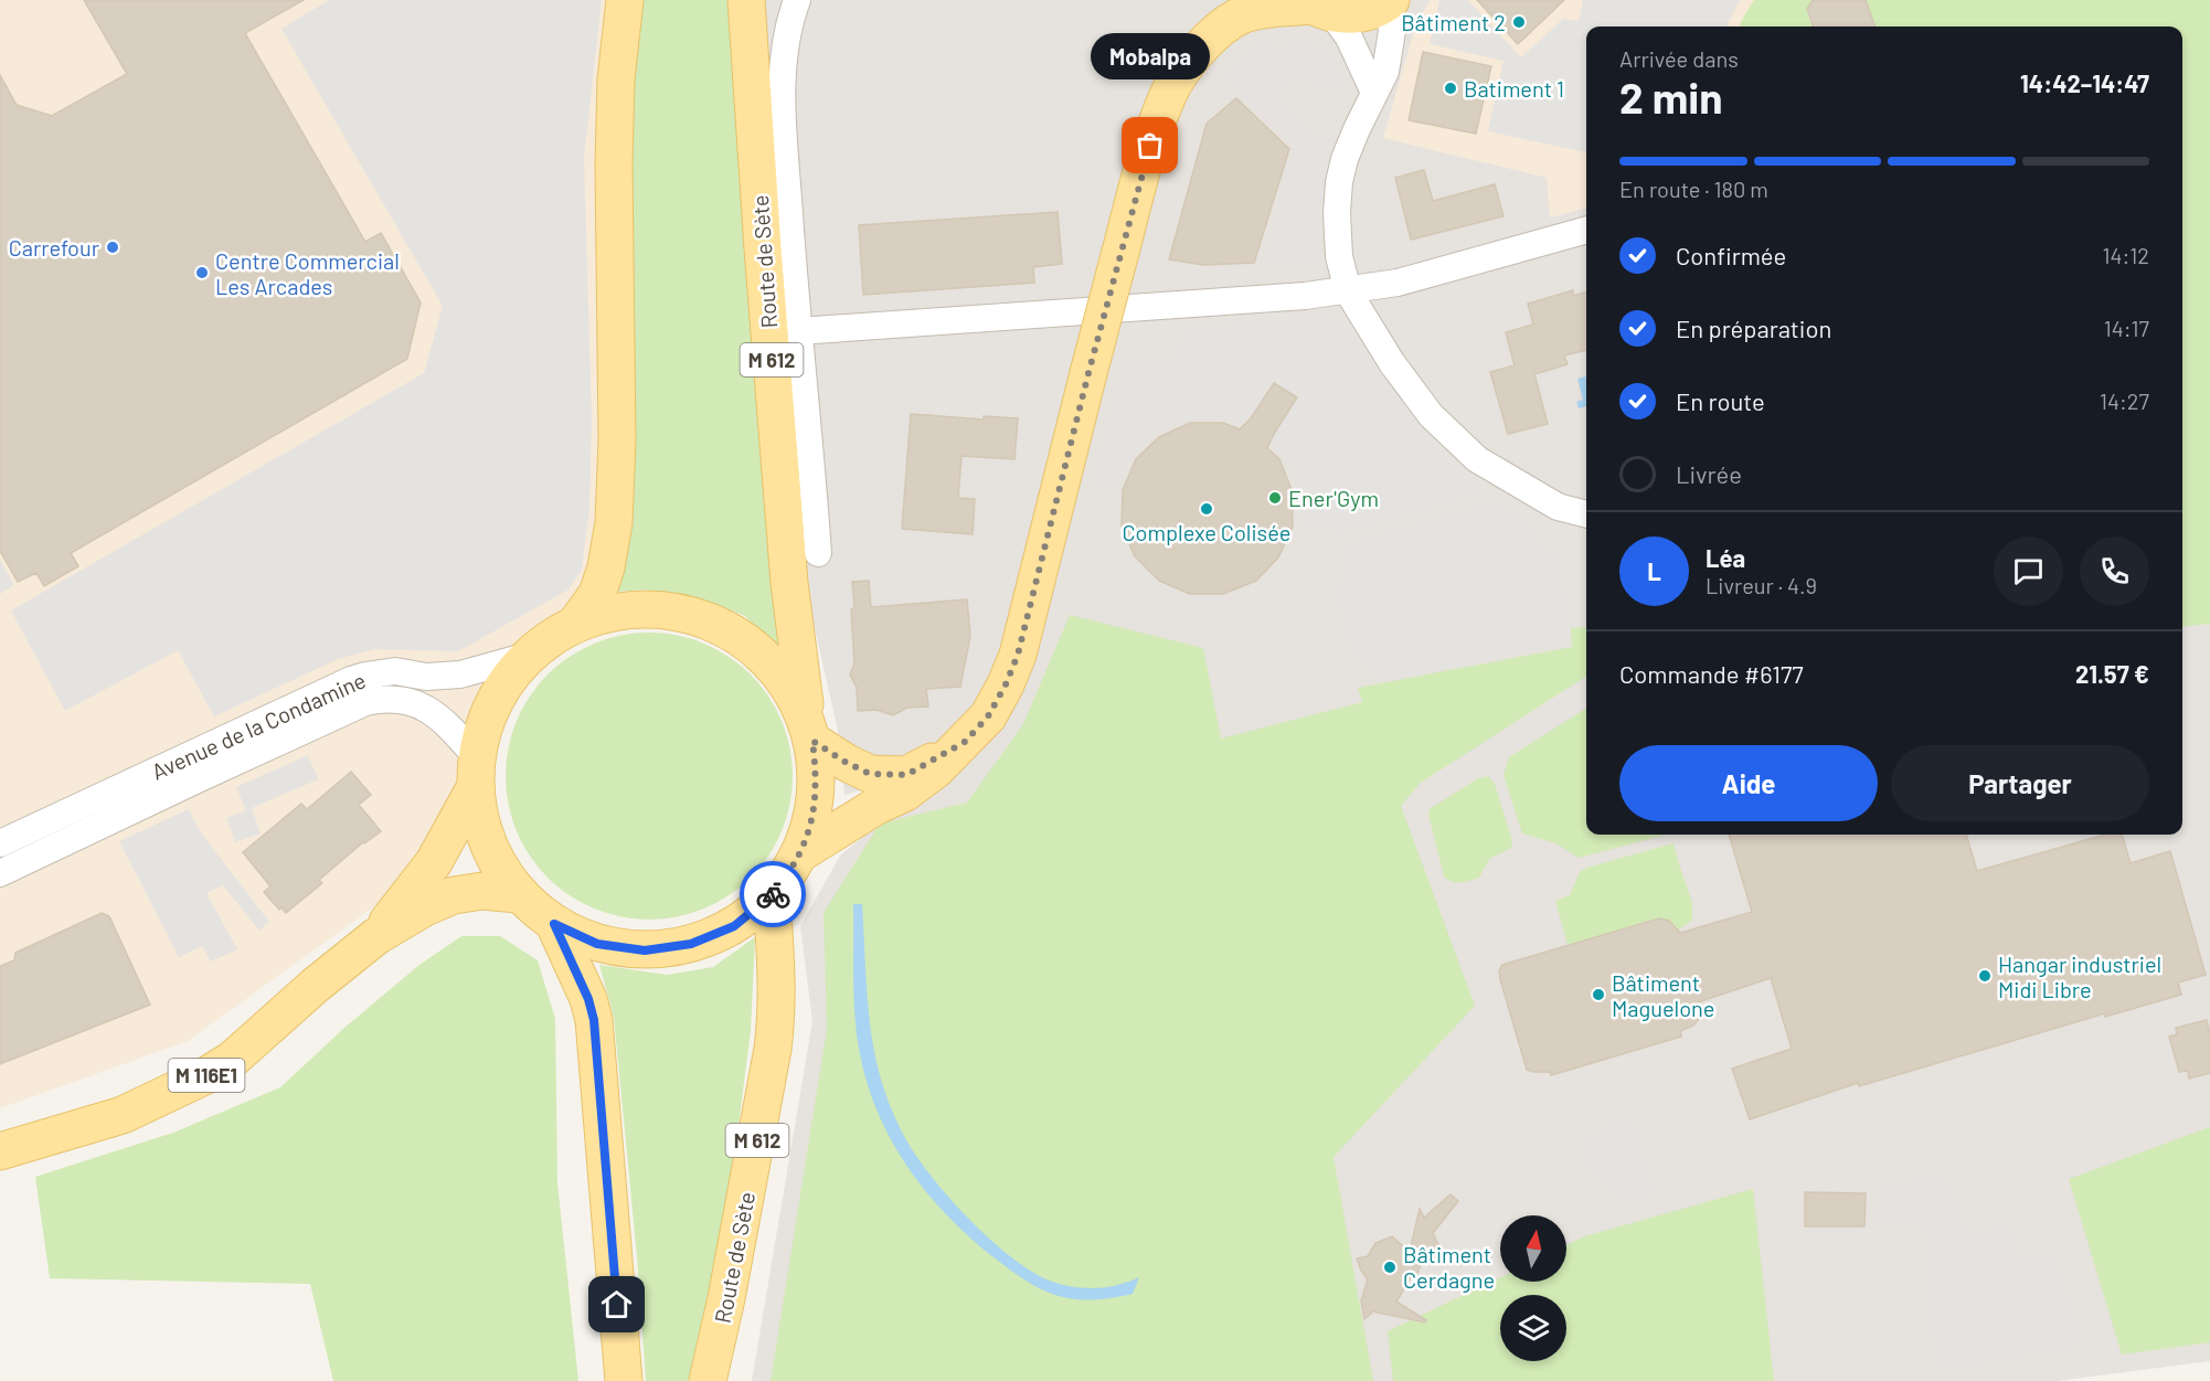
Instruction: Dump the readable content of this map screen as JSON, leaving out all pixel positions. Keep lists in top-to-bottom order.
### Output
{
  "streets": {
    "main road": ["Route de Sète", "M 612", "M 116E1"],
    "street": ["Avenue de la Condamine"]
  },
  "crossings": [
    ["Avenue de la Condamine", "M 116E1"]
  ],
  "places": [
    "Bâtiment 2",
    "Batiment 1",
    "Mobalpa",
    "Carrefour",
    "Centre Commercial Les Arcades",
    "Ener'Gym",
    "Complexe Colisée",
    "Hangar industriel Midi Libre",
    "Bâtiment Maguelone",
    "Bâtiment Cerdagne"
  ],
  "north": "top",
  "page": {
    "heading": ["2 min", "Arrivée dans", "14:42–14:47"],
    "panel": [
      "Léa",
      "Livreur · 4.9",
      "Commande #6177",
      "21.57 €"
    ],
    "bubble": "Mobalpa",
    "bar": "En route · 180 m",
    "list": [
      ["Confirmée", "14:12"],
      ["En préparation", "14:17"],
      ["En route", "14:27"],
      "Livrée"
    ],
    "round": "L",
    "buttons": ["Aide", "Partager"]
  }
}
